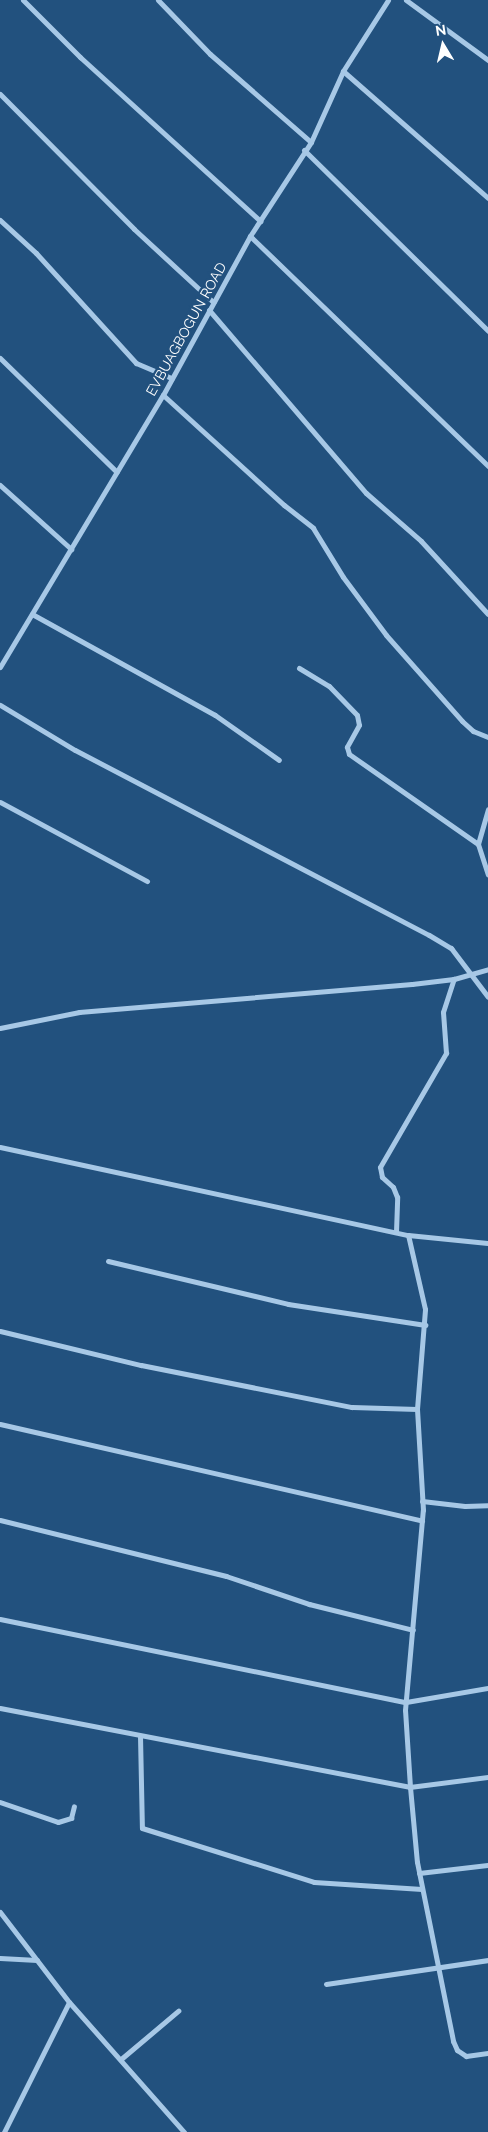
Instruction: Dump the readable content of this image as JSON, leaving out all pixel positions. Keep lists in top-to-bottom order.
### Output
{
  "streets": {
    "street": ["EVBUAGBOGUN ROAD"]
  },
  "north": "top"
}
